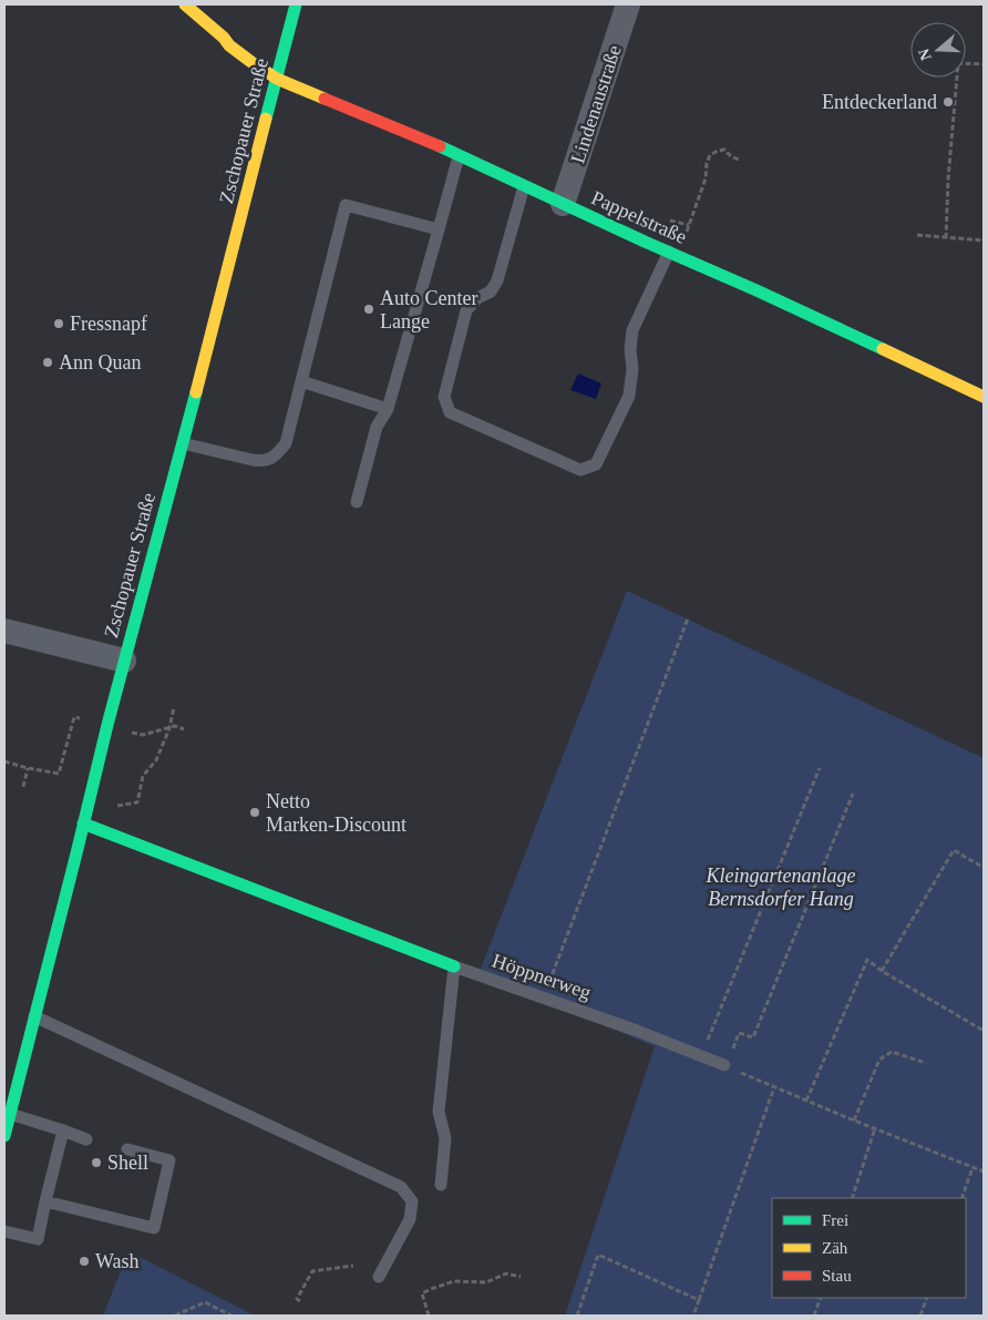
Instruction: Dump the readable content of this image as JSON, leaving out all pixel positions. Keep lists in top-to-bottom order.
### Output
{
  "streets": {
    "street": [
      "Lindenaustraße",
      "Zschopauer Straße",
      "Pappelstraße",
      "Höppnerweg"
    ]
  },
  "crossings": [
    ["Lindenaustraße", "Pappelstraße"],
    ["Zschopauer Straße", "Pappelstraße"],
    ["Zschopauer Straße", "Höppnerweg"]
  ],
  "parks": ["Kleingartenanlage Bernsdorfer Hang"],
  "places": [
    "Entdeckerland",
    "Auto Center Lange",
    "Fressnapf",
    "Ann Quan",
    "Netto Marken-Discount",
    "Shell",
    "Wash"
  ],
  "legend": ["Frei", "Zäh", "Stau"],
  "north": "left"
}
